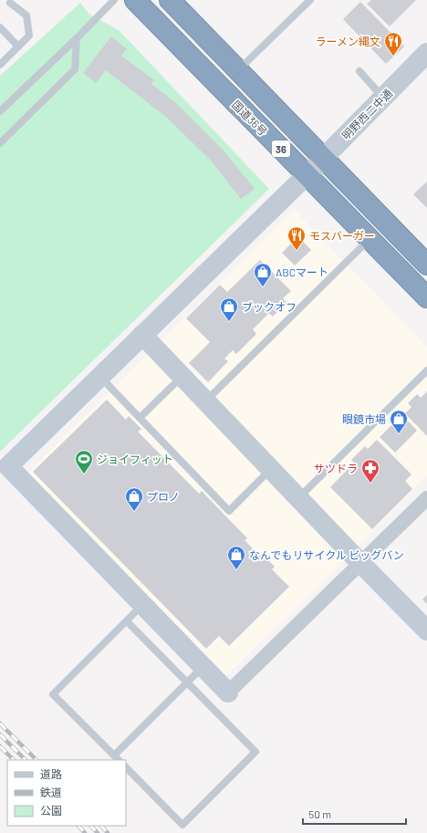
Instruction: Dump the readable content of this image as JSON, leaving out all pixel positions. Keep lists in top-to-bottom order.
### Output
{
  "streets": {
    "highway": ["国道36号", "36"],
    "street": ["明野西二中通"]
  },
  "crossings": [
    ["明野西二中通", "国道36号"],
    ["明野西二中通", "36"]
  ],
  "places": {
    "restaurant": ["ラーメン縄文", "モスバーガー"],
    "shop": [
      "ABCマート",
      "ブックオフ",
      "眼鏡市場",
      "プロノ",
      "なんでもリサイクル ビッグバン"
    ],
    "sports": ["ジョイフィット"],
    "pharmacy": ["サツドラ"]
  },
  "legend": ["道路", "鉄道", "公園"],
  "scale_bar": "50 m"
}
